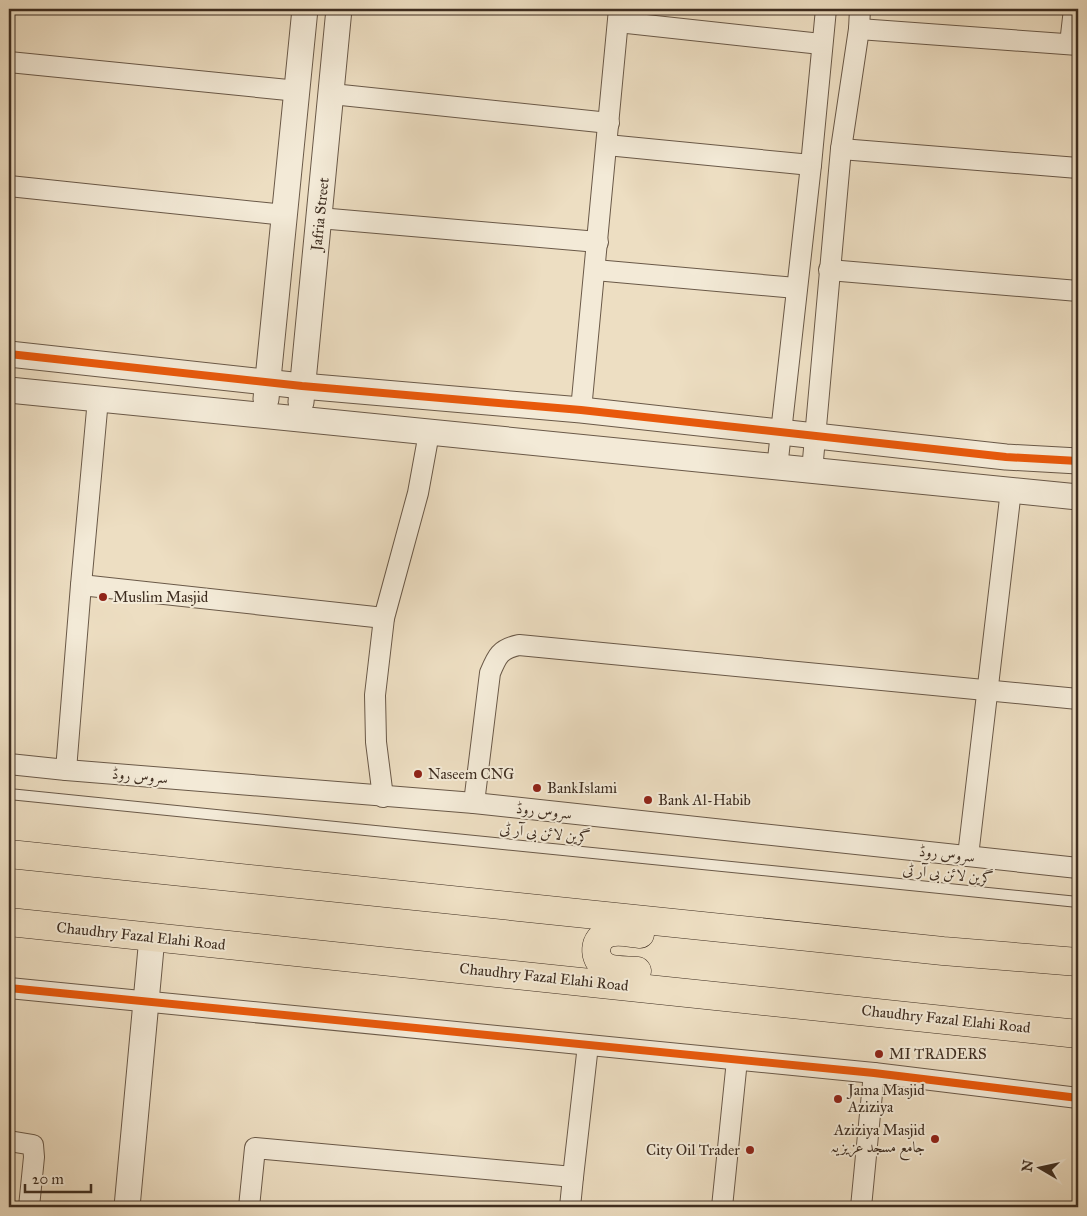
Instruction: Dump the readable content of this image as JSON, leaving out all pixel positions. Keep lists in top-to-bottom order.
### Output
{
  "streets": {
    "main road": ["Chaudhry Fazal Elahi Road"],
    "street": ["Jafria Street", "سروس روڈ"],
    "lane": ["گرین لائن بی آر ٹی"]
  },
  "places": [
    "Muslim Masjid",
    "Naseem CNG",
    "BankIslami",
    "Bank Al-Habib",
    "MI TRADERS",
    "Jama Masjid Aziziya",
    "Aziziya Masjid جامع مسجد عزیزیہ",
    "City Oil Trader"
  ],
  "scale_bar": "20 m",
  "north": "left"
}
